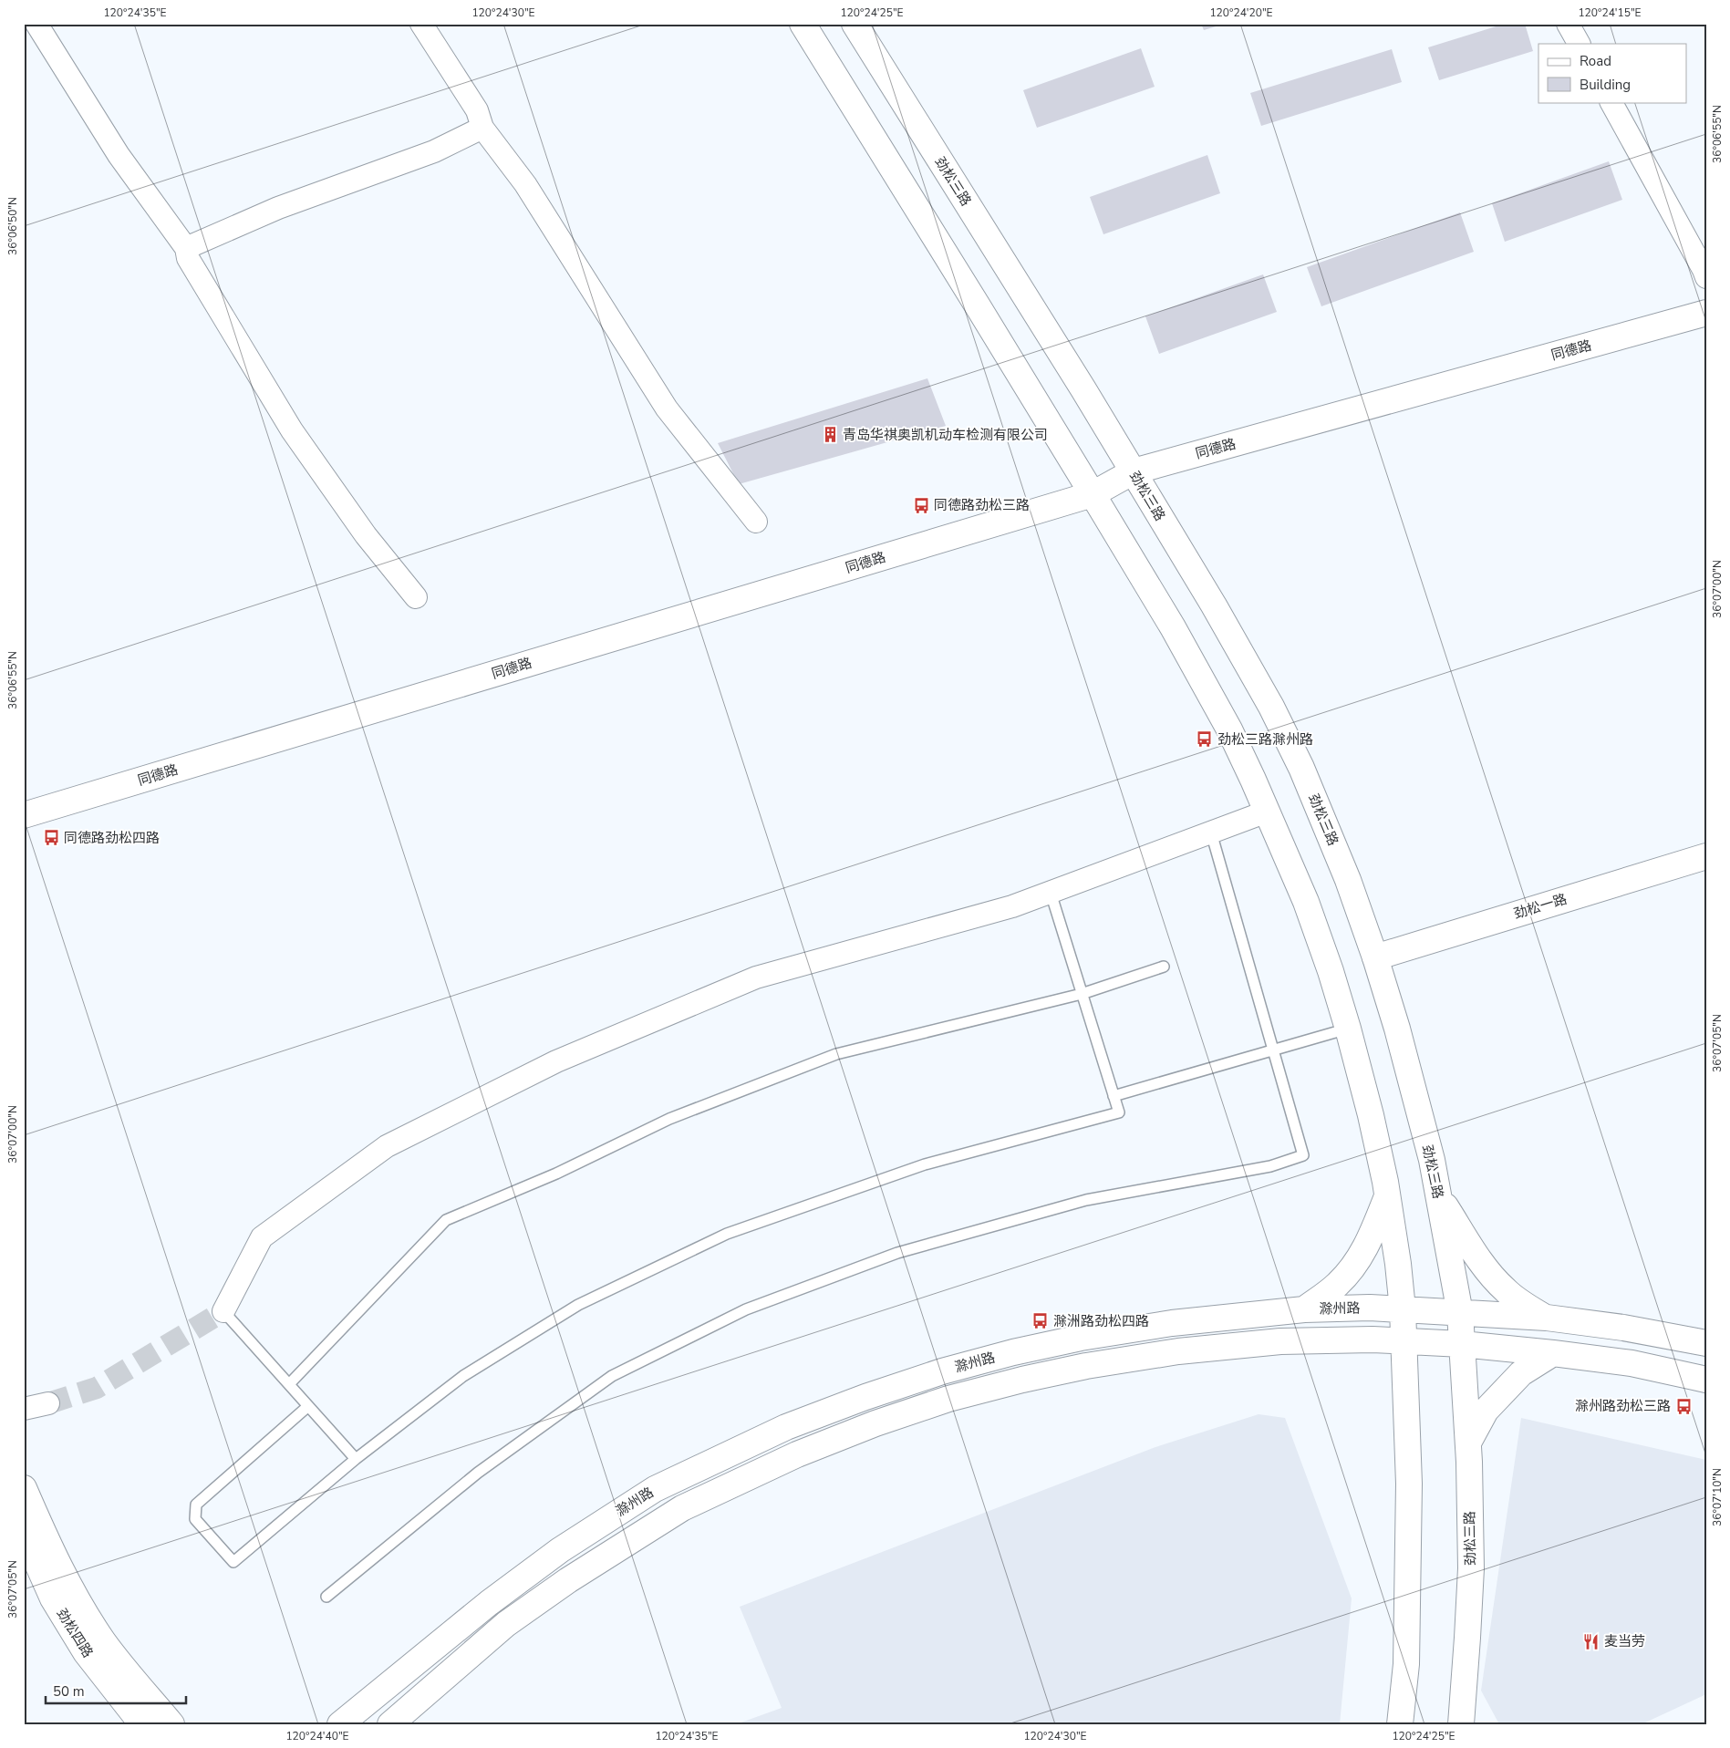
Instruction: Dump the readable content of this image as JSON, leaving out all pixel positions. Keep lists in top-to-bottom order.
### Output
{
  "streets": {
    "main road": [
      "劲松三路",
      "同德路",
      "劲松一路",
      "滁州路",
      "劲松四路"
    ]
  },
  "crossings": [
    ["劲松三路", "同德路"],
    ["劲松三路", "劲松一路"],
    ["劲松三路", "滁州路"]
  ],
  "places": {
    "building": ["青岛华祺奥凯机动车检测有限公司"],
    "bus stop": [
      "同德路劲松三路",
      "劲松三路滁州路",
      "同德路劲松四路",
      "滁洲路劲松四路",
      "滁州路劲松三路"
    ],
    "restaurant": ["麦当劳"]
  },
  "legend": ["Road", "Building"],
  "scale_bar": "50 m",
  "coordinates": [
    "120°24'35\"E",
    "120°24'30\"E",
    "120°24'25\"E",
    "120°24'20\"E",
    "120°24'15\"E",
    "36°06'55\"N",
    "36°06'50\"N",
    "36°07'00\"N",
    "36°07'05\"N",
    "36°07'10\"N",
    "120°24'40\"E"
  ]
}
